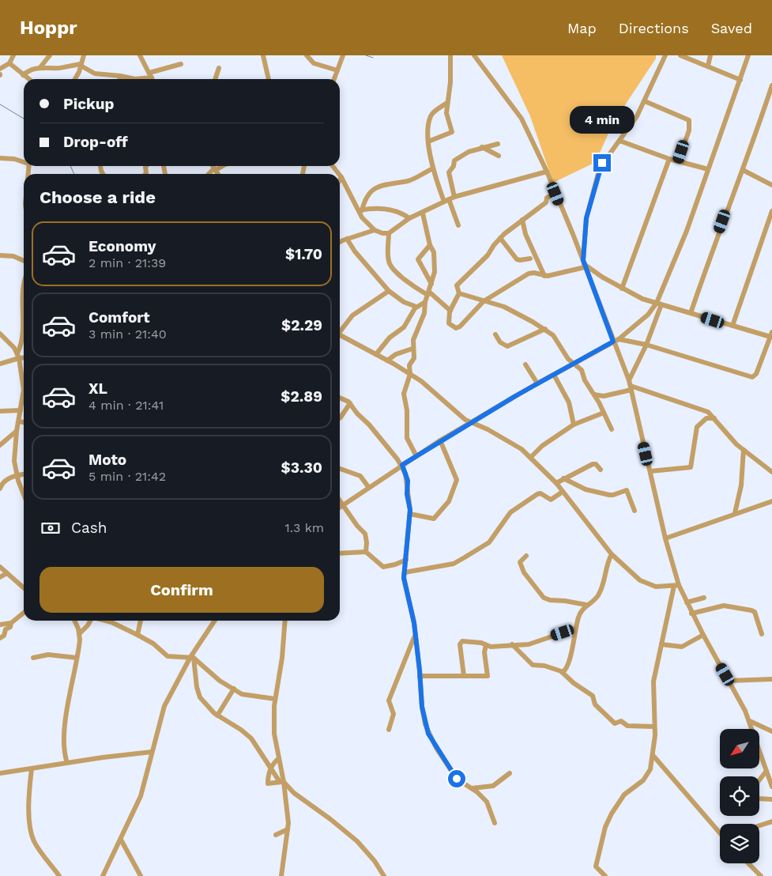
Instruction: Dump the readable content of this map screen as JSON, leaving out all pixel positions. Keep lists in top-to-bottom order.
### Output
{
  "north": "bottom left",
  "page": {
    "header": "Hoppr",
    "nav": ["Map", "Directions", "Saved"],
    "banner": ["Pickup", "Drop-off"],
    "bubble": "4 min",
    "heading": "Choose a ride",
    "list": [
      {
        "name": "Economy",
        "note": "2 min · 21:39",
        "value": "$1.70"
      },
      {
        "name": "Comfort",
        "note": "3 min · 21:40",
        "value": "$2.29"
      },
      {
        "name": "XL",
        "note": "4 min · 21:41",
        "value": "$2.89"
      },
      {
        "name": "Moto",
        "note": "5 min · 21:42",
        "value": "$3.30"
      }
    ],
    "pay": ["Cash", "1.3 km"],
    "buttons": "Confirm"
  }
}
